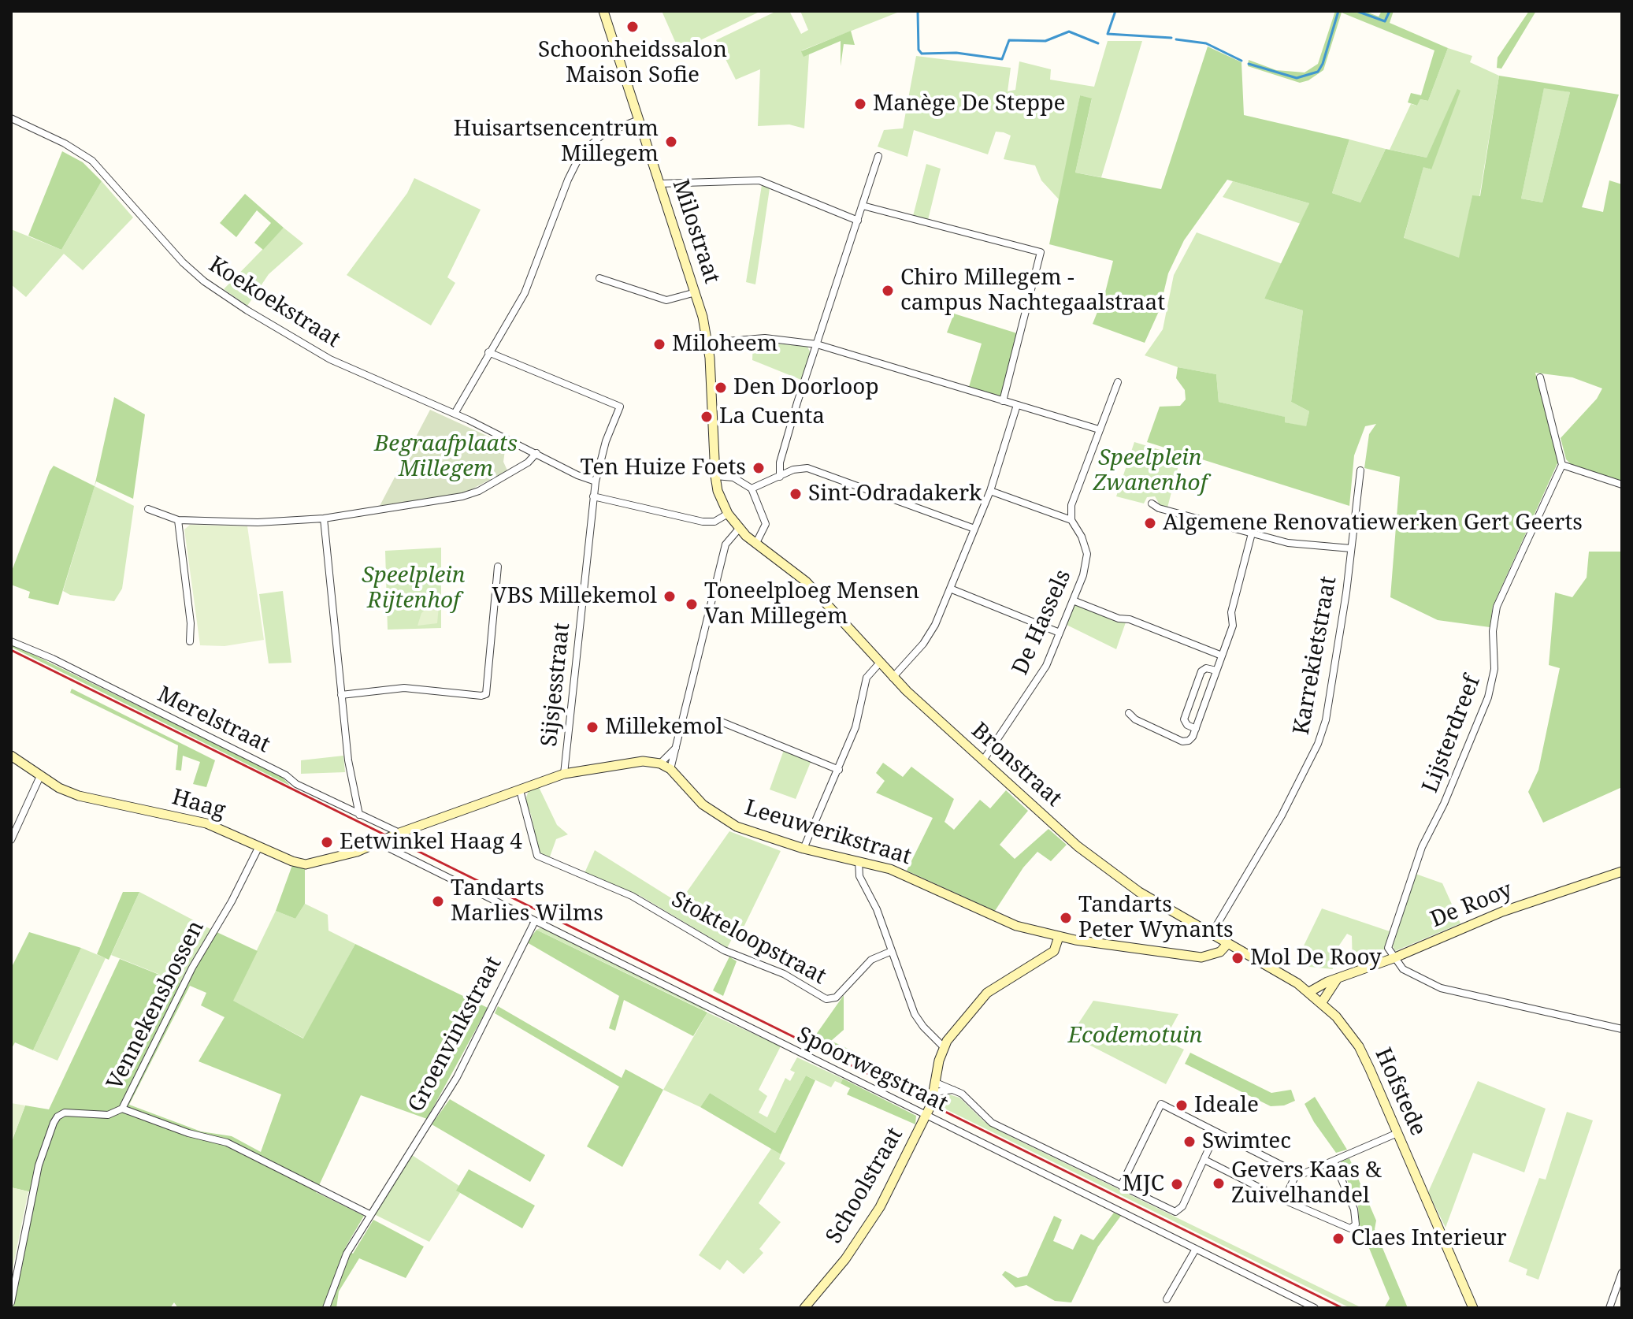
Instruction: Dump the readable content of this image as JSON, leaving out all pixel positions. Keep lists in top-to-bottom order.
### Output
{
  "streets": {
    "street": [
      "Milostraat",
      "Koekoekstraat",
      "De Hassels",
      "Karrekietstraat",
      "Sijsjesstraat",
      "Merelstraat",
      "Lijsterdreef",
      "Bronstraat",
      "Haag",
      "Leeuwerikstraat",
      "De Rooy",
      "Stokteloopstraat",
      "Vennekensbossen",
      "Groenvinkstraat",
      "Spoorwegstraat",
      "Hofstede",
      "Schoolstraat"
    ]
  },
  "crossings": [
    ["Milostraat", "Bronstraat"],
    ["Koekoekstraat", "Sijsjesstraat"],
    ["De Hassels", "Bronstraat"],
    ["Karrekietstraat", "Bronstraat"],
    ["Sijsjesstraat", "Haag"],
    ["Merelstraat", "Haag"],
    ["Lijsterdreef", "De Rooy"],
    ["Bronstraat", "Hofstede"],
    ["Haag", "Leeuwerikstraat"],
    ["Haag", "Stokteloopstraat"],
    ["Haag", "Vennekensbossen"],
    ["De Rooy", "Hofstede"],
    ["Vennekensbossen", "Groenvinkstraat"],
    ["Groenvinkstraat", "Spoorwegstraat"],
    ["Spoorwegstraat", "Schoolstraat"]
  ],
  "parks": [
    "Begraafplaats Millegem",
    "Speelplein Zwanenhof",
    "Speelplein Rijtenhof",
    "Ecodemotuin"
  ],
  "places": [
    "Schoonheidssalon Maison Sofie",
    "Manège De Steppe",
    "Huisartsencentrum Millegem",
    "Chiro Millegem - campus Nachtegaalstraat",
    "Miloheem",
    "Den Doorloop",
    "La Cuenta",
    "Ten Huize Foets",
    "Sint-Odradakerk",
    "Algemene Renovatiewerken Gert Geerts",
    "VBS Millekemol",
    "Toneelploeg Mensen Van Millegem",
    "Millekemol",
    "Eetwinkel Haag 4",
    "Tandarts Marlies Wilms",
    "Tandarts Peter Wynants",
    "Mol De Rooy",
    "Ideale",
    "Swimtec",
    "Gevers Kaas & Zuivelhandel",
    "MJC",
    "Claes Interieur"
  ]
}
